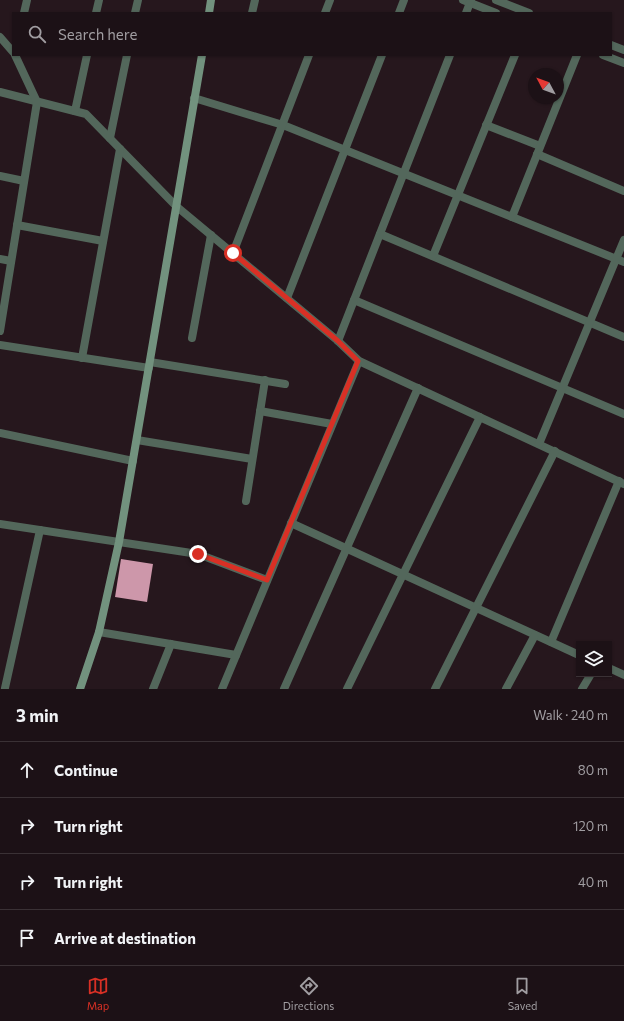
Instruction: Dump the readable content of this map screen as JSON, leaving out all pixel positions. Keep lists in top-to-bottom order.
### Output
{
  "north": "top left",
  "page": {
    "search": "Search here",
    "heading": ["3 min", "Walk · 240 m"],
    "list": [
      ["Continue", "80 m"],
      ["Turn right", "120 m"],
      ["Turn right", "40 m"],
      "Arrive at destination"
    ],
    "nav": ["Map", "Directions", "Saved"]
  }
}
